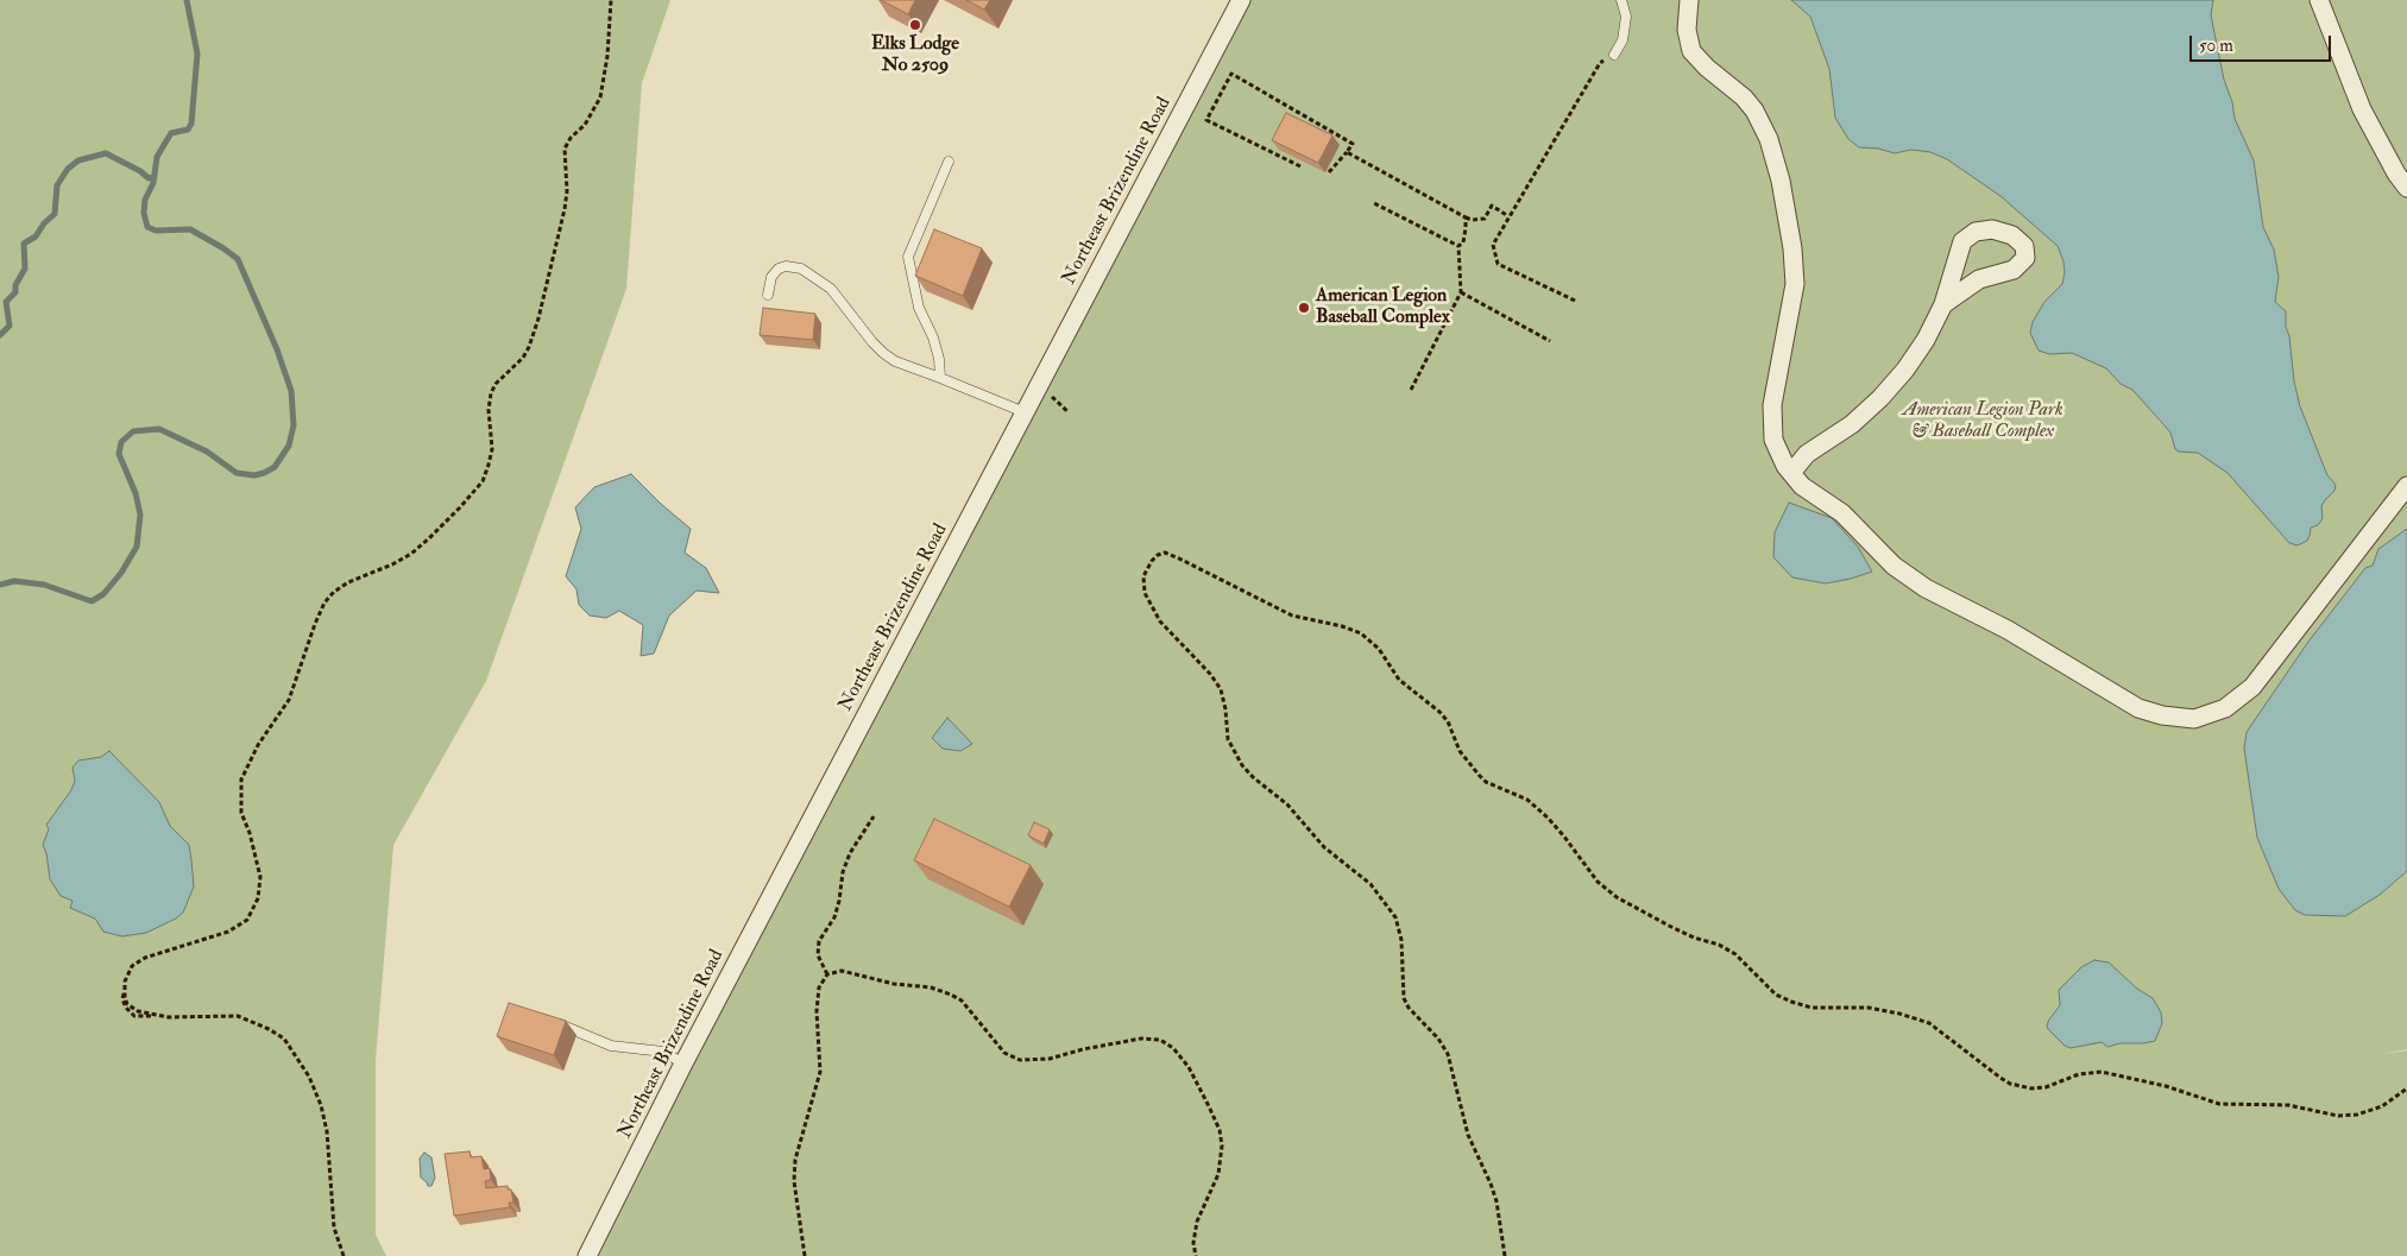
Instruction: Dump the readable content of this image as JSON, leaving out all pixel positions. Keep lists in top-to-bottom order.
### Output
{
  "streets": {
    "street": ["Northeast Brizendine Road"]
  },
  "parks": ["American Legion Park & Baseball Complex"],
  "places": ["Elks Lodge No 2509", "American Legion Baseball Complex"],
  "scale_bar": "50 m"
}
